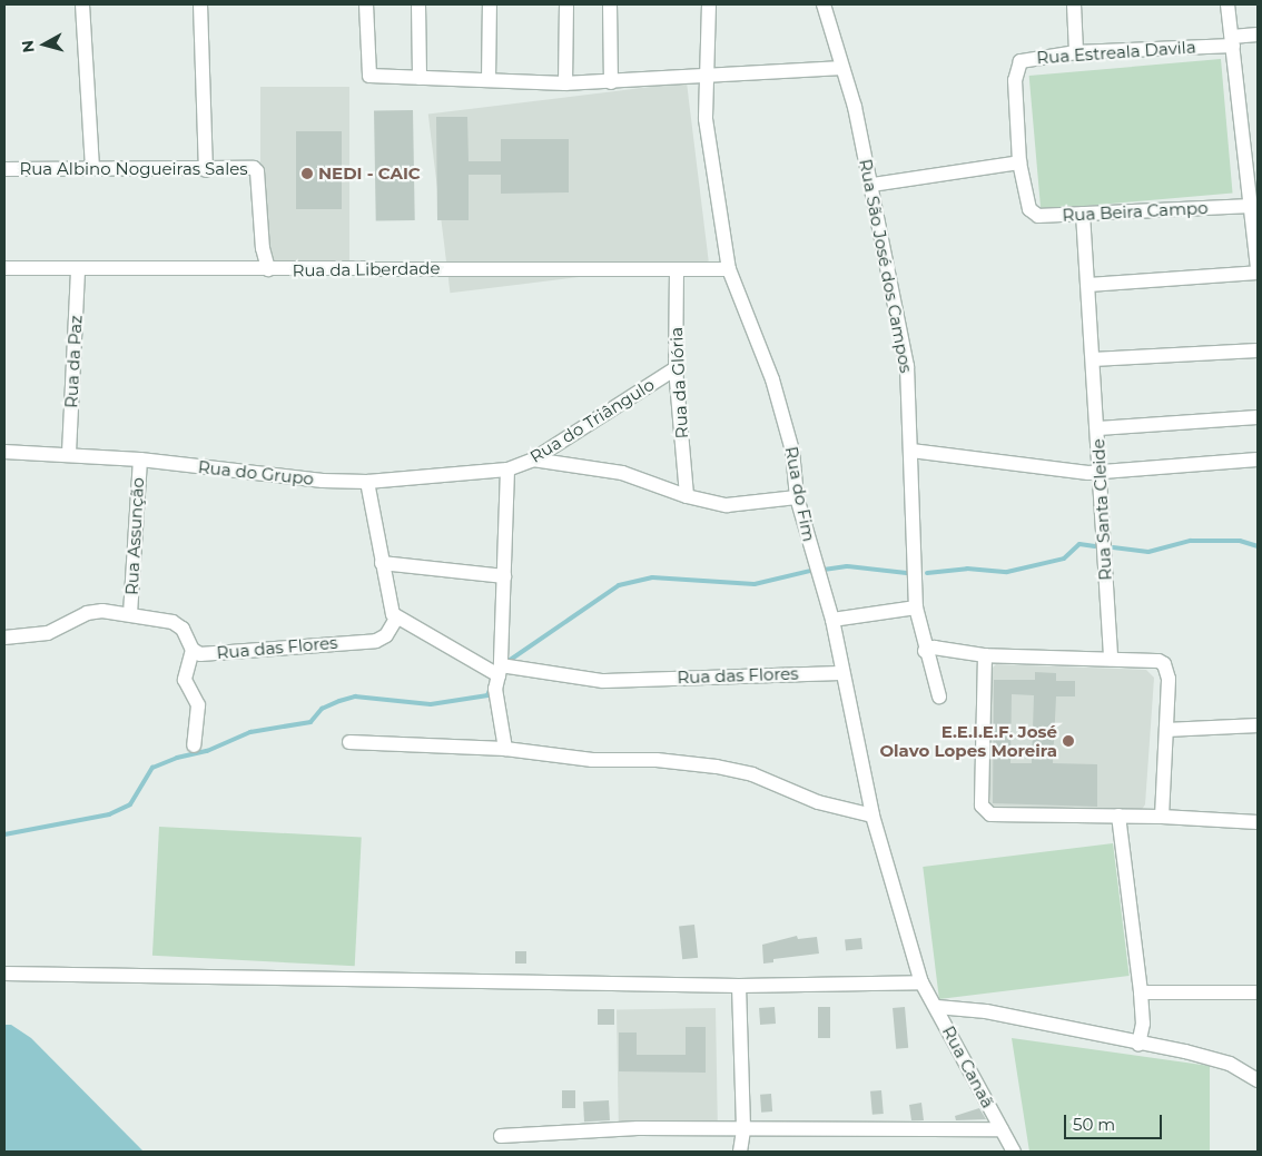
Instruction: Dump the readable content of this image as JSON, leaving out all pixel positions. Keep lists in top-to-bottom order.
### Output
{
  "streets": {
    "street": [
      "Rua Estreala Davila",
      "Rua Albino Nogueiras Sales",
      "Rua Beira Campo",
      "Rua São José dos Campos",
      "Rua da Liberdade",
      "Rua da Paz",
      "Rua da Glória",
      "Rua do Triângulo",
      "Rua do Grupo",
      "Rua do Fim",
      "Rua Santa Cleide",
      "Rua Assunção",
      "Rua das Flores",
      "Rua Canaã"
    ]
  },
  "crossings": [
    ["Rua Estreala Davila", "Rua Beira Campo"],
    ["Rua Albino Nogueiras Sales", "Rua da Liberdade"],
    ["Rua Beira Campo", "Rua Santa Cleide"],
    ["Rua da Liberdade", "Rua da Paz"],
    ["Rua da Liberdade", "Rua da Glória"],
    ["Rua da Liberdade", "Rua do Fim"],
    ["Rua da Paz", "Rua do Grupo"],
    ["Rua da Glória", "Rua do Triângulo"],
    ["Rua do Triângulo", "Rua do Grupo"],
    ["Rua do Grupo", "Rua Assunção"],
    ["Rua do Fim", "Rua das Flores"],
    ["Rua do Fim", "Rua Canaã"],
    ["Rua Assunção", "Rua das Flores"]
  ],
  "places": ["NEDI - CAIC", "E.E.I.E.F. José Olavo Lopes Moreira"],
  "scale_bar": "50 m",
  "north": "left"
}
